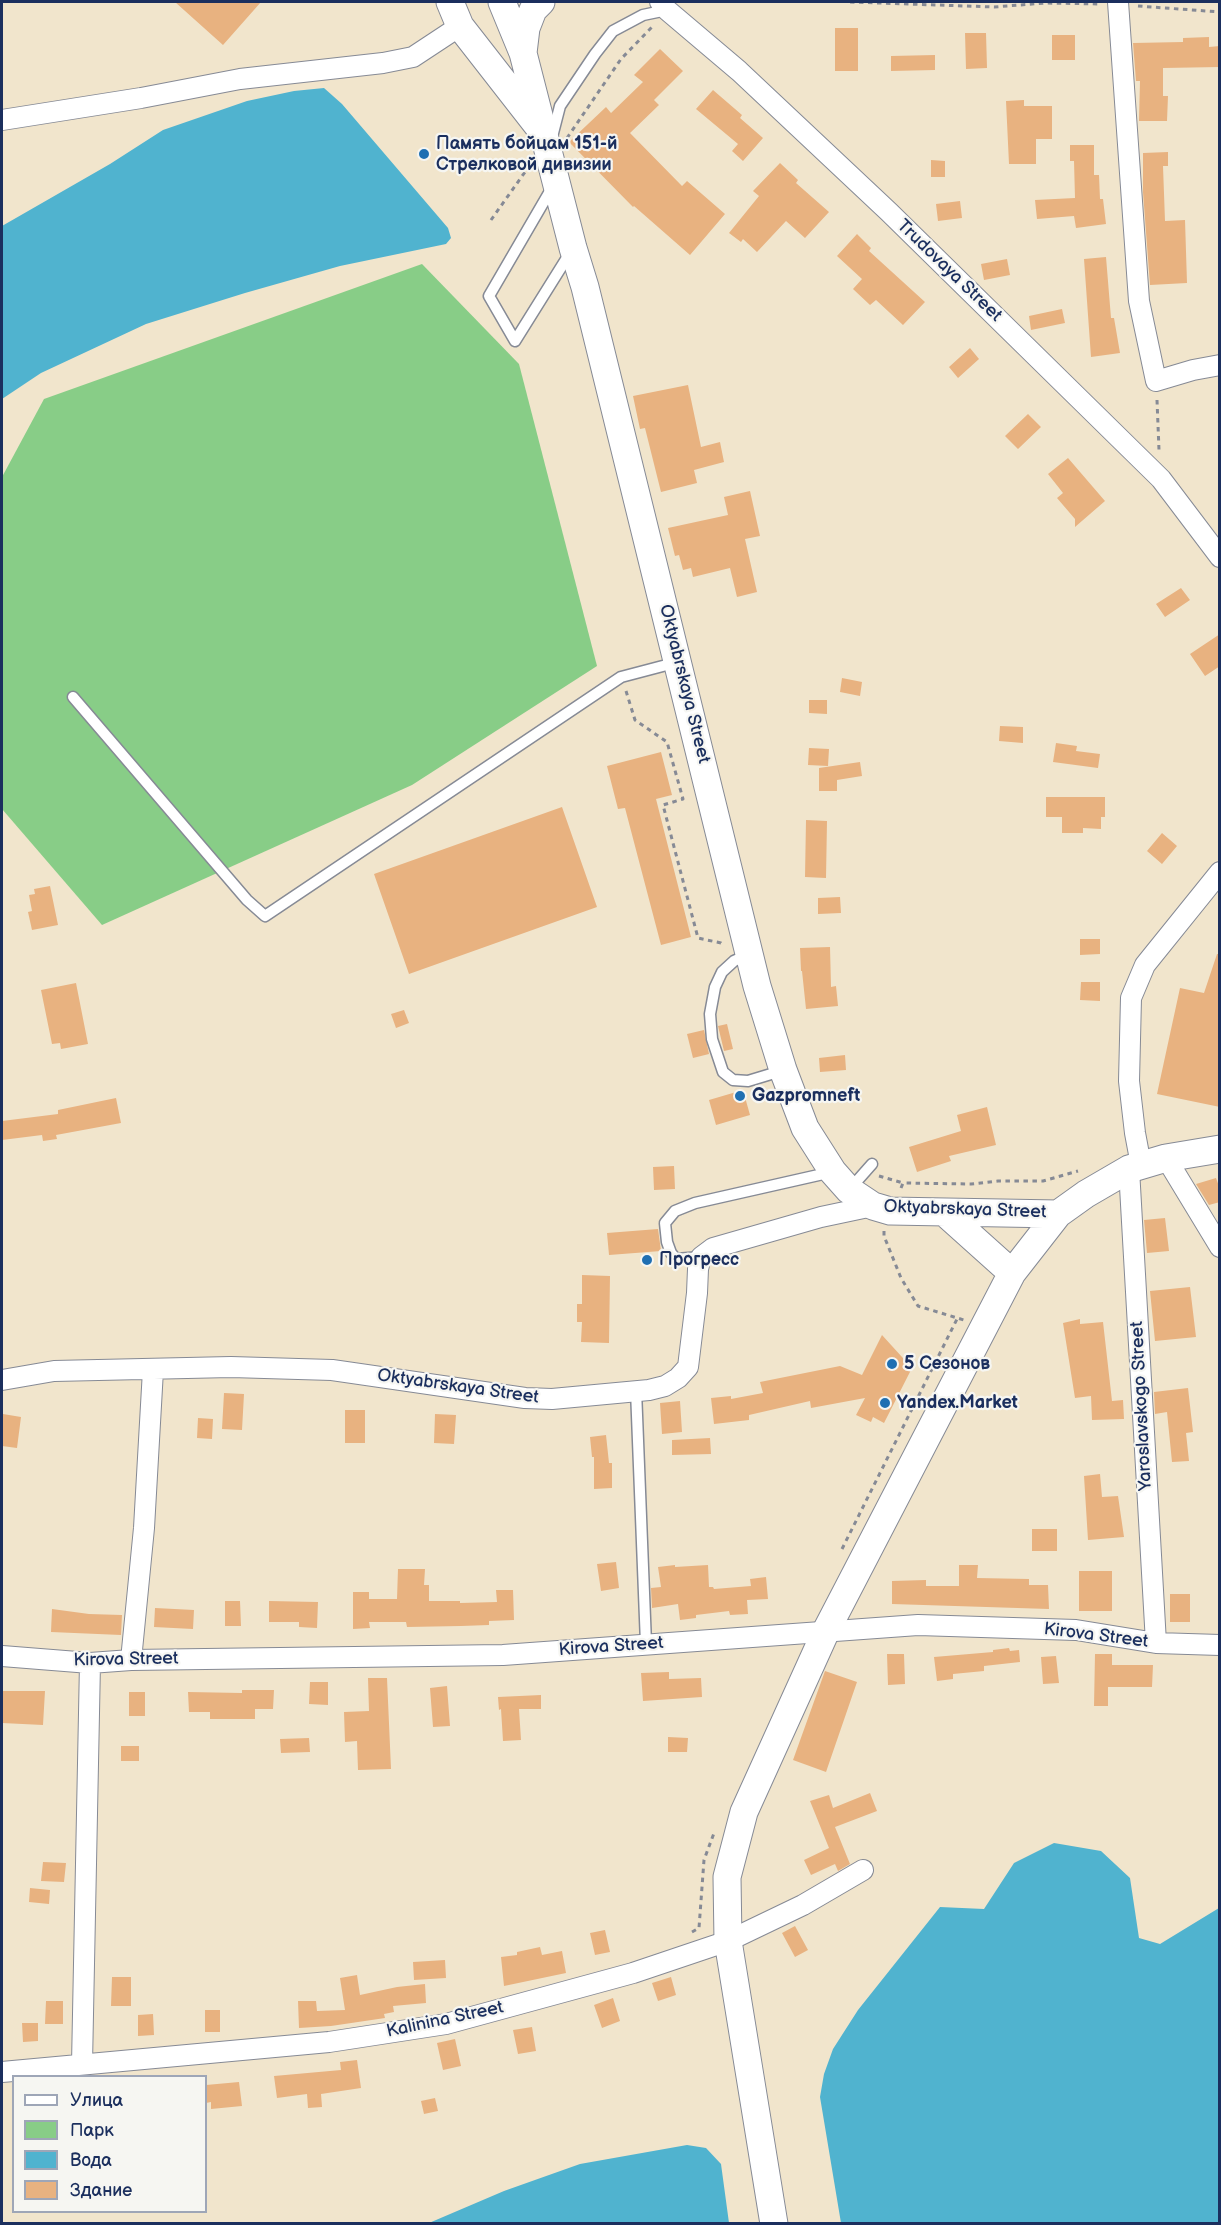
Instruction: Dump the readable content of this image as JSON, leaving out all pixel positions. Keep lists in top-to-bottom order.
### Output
{
  "streets": {
    "street": [
      "Trudovaya Street",
      "Oktyabrskaya Street",
      "Yaroslavskogo Street",
      "Kirova Street",
      "Kalinina Street"
    ]
  },
  "crossings": [
    ["Yaroslavskogo Street", "Kirova Street"]
  ],
  "places": [
    "Память бойцам 151-й Стрелковой дивизии",
    "Gazpromneft",
    "Прогресс",
    "5 Сезонов",
    "Yandex.Market"
  ],
  "legend": [
    "Улица",
    "Парк",
    "Вода",
    "Здание"
  ]
}
